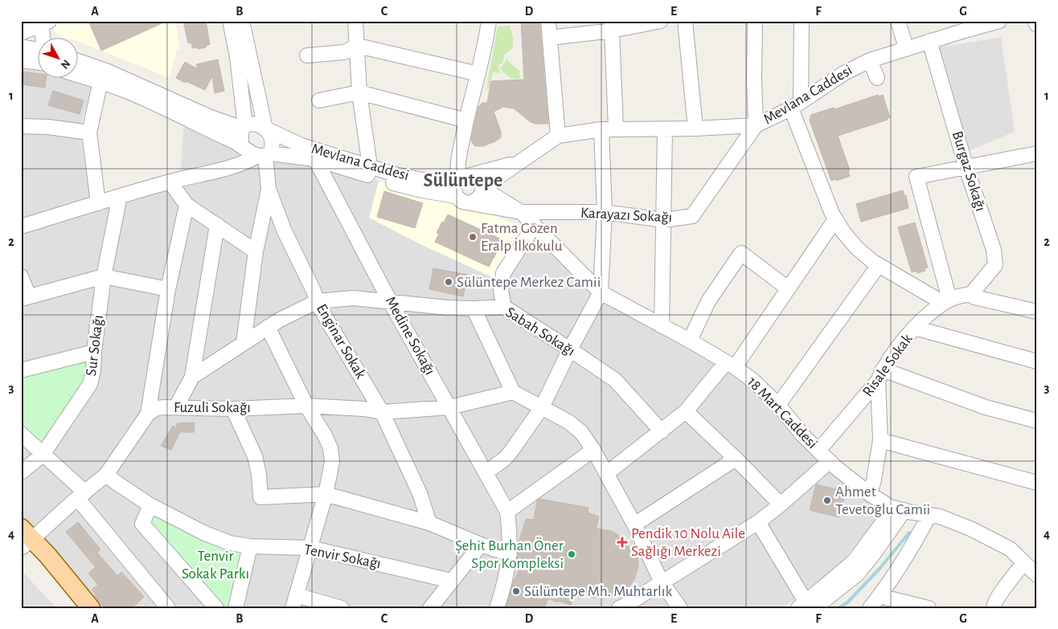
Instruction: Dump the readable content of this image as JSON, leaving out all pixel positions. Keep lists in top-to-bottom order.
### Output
{
  "streets": {
    "street": [
      "Mevlana Caddesi",
      "Burgaz Sokağı",
      "Karayazı Sokağı",
      "Sabah Sokağı",
      "Medine Sokağı",
      "Enginar Sokak",
      "Sur Sokağı",
      "Risale Sokak",
      "Fuzuli Sokağı",
      "18 Mart Caddesi",
      "Tenvir Sokağı"
    ]
  },
  "crossings": [
    ["Mevlana Caddesi", "Burgaz Sokağı"],
    ["Mevlana Caddesi", "Karayazı Sokağı"],
    ["Mevlana Caddesi", "Medine Sokağı"],
    ["Mevlana Caddesi", "Enginar Sokak"],
    ["Mevlana Caddesi", "18 Mart Caddesi"],
    ["Burgaz Sokağı", "Risale Sokak"],
    ["Karayazı Sokağı", "18 Mart Caddesi"],
    ["Sabah Sokağı", "Medine Sokağı"],
    ["Sabah Sokağı", "Enginar Sokak"],
    ["Medine Sokağı", "Fuzuli Sokağı"],
    ["Enginar Sokak", "Fuzuli Sokağı"],
    ["Risale Sokak", "18 Mart Caddesi"]
  ],
  "districts": ["Sülüntepe"],
  "parks": ["Tenvir Sokak Parkı"],
  "places": {
    "other": [
      "Fatma Gözen Eralp İlkokulu",
      "Sülüntepe Merkez Camii",
      "Ahmet Tevetoğlu Camii",
      "Şehit Burhan Öner Spor Kompleksi",
      "Sülüntepe Mh. Muhtarlık"
    ],
    "health": ["Pendik 10 Nolu Aile Sağlığı Merkezi"]
  },
  "north": "bottom right",
  "grid": {
    "columns": [
      "A",
      "B",
      "C",
      "D",
      "E",
      "F",
      "G"
    ],
    "rows": [
      "1",
      "2",
      "3",
      "4"
    ]
  }
}
